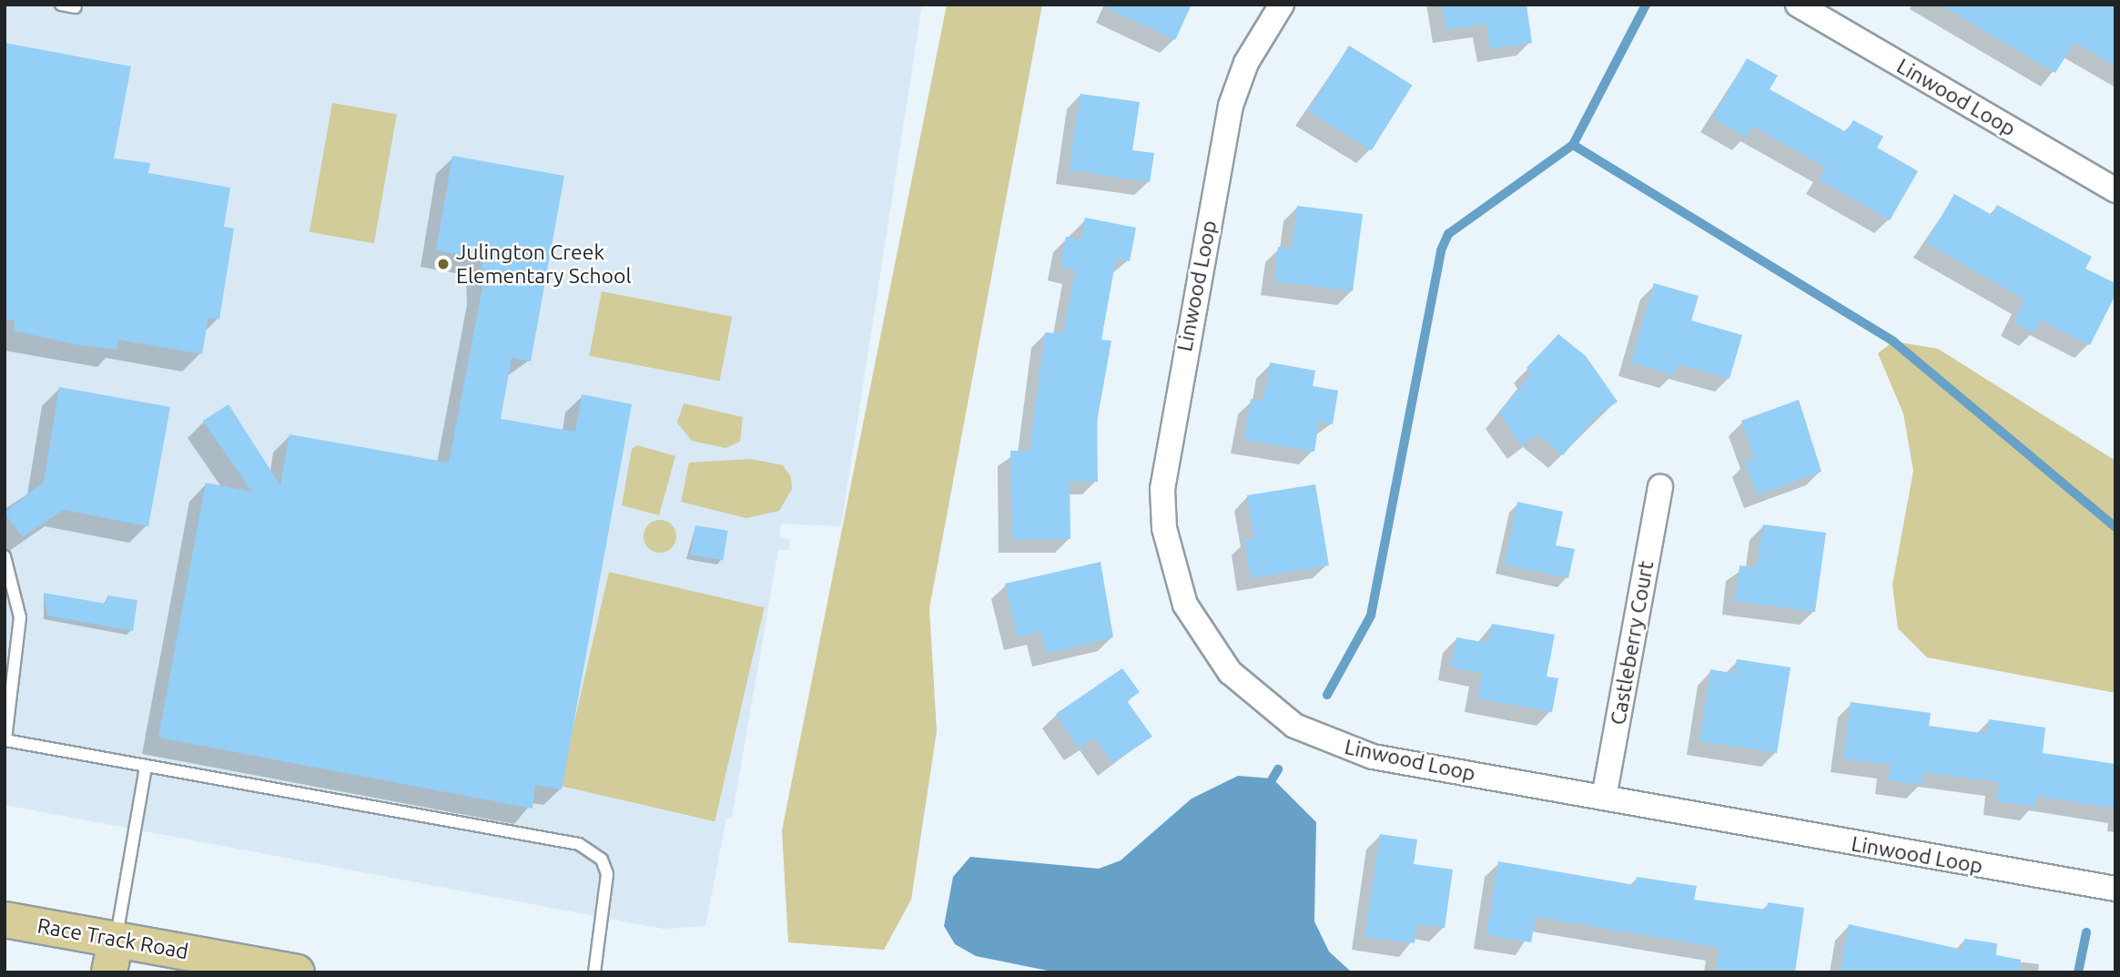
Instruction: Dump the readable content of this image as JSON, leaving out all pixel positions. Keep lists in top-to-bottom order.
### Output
{
  "streets": {
    "main road": ["Race Track Road"],
    "street": ["Linwood Loop", "Castleberry Court"]
  },
  "crossings": [
    ["Linwood Loop", "Castleberry Court"]
  ],
  "places": ["Julington Creek Elementary School"]
}
